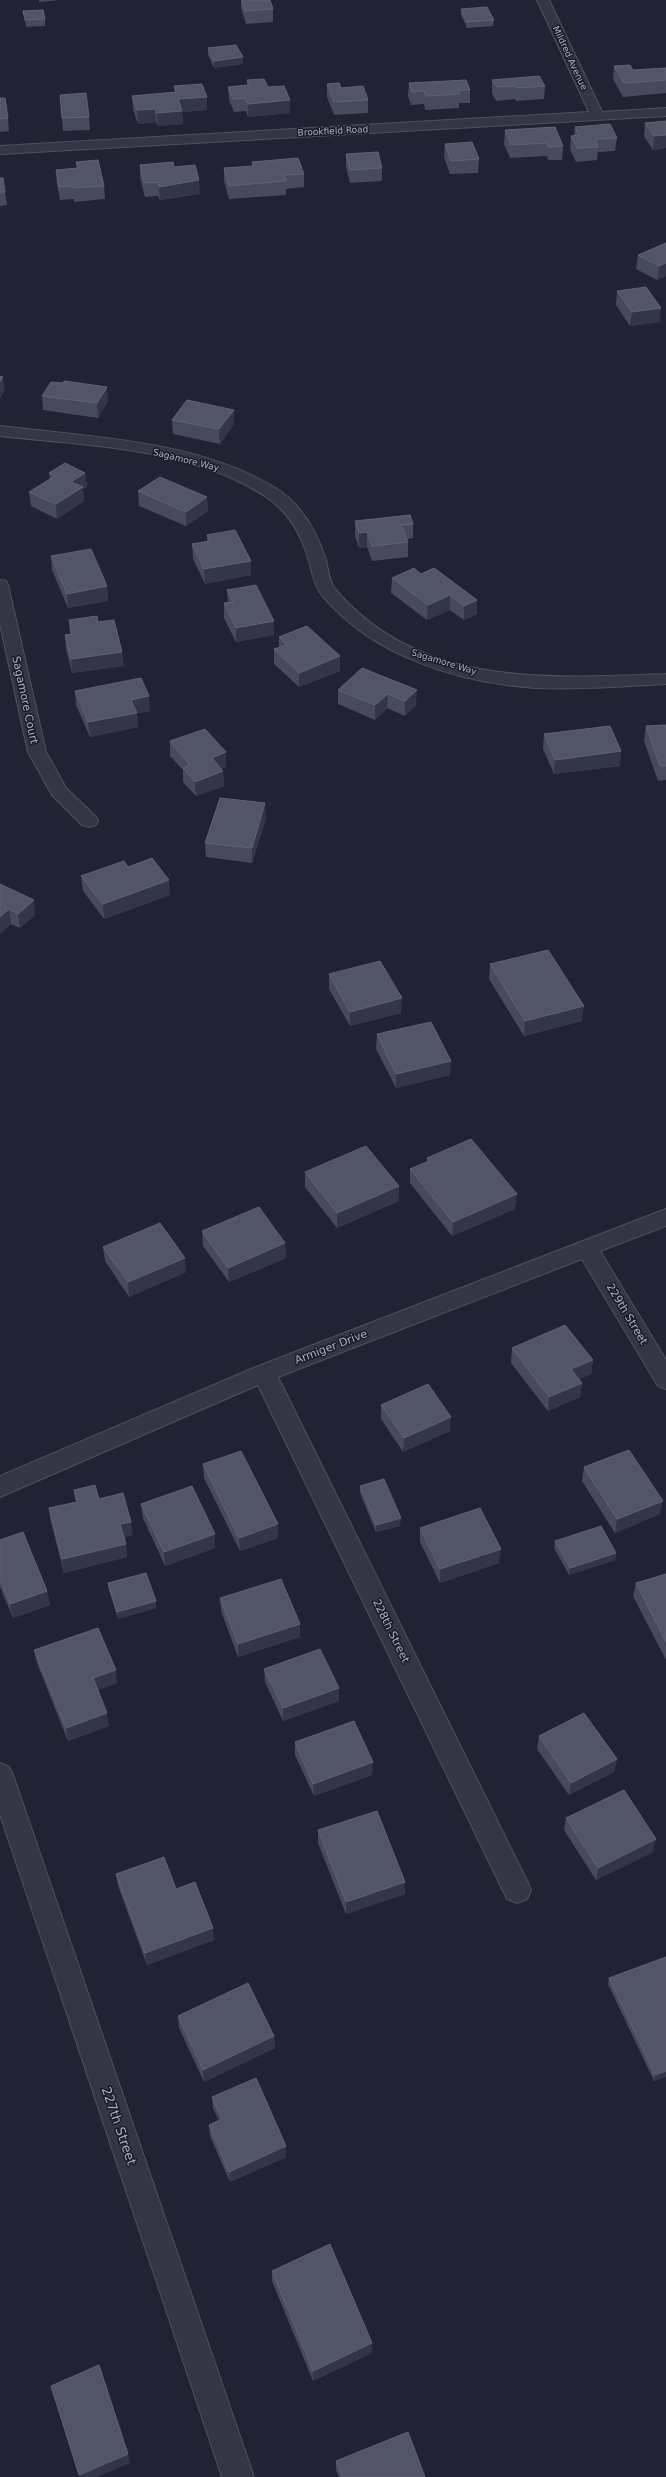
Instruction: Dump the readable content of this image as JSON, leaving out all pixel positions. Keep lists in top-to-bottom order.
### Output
{
  "streets": {
    "street": [
      "Mildred Avenue",
      "Brookfield Road",
      "Sagamore Way",
      "Sagamore Court",
      "229th Street",
      "Armiger Drive",
      "228th Street",
      "227th Street"
    ]
  },
  "crossings": [
    ["Mildred Avenue", "Brookfield Road"],
    ["229th Street", "Armiger Drive"],
    ["Armiger Drive", "228th Street"]
  ]
}
